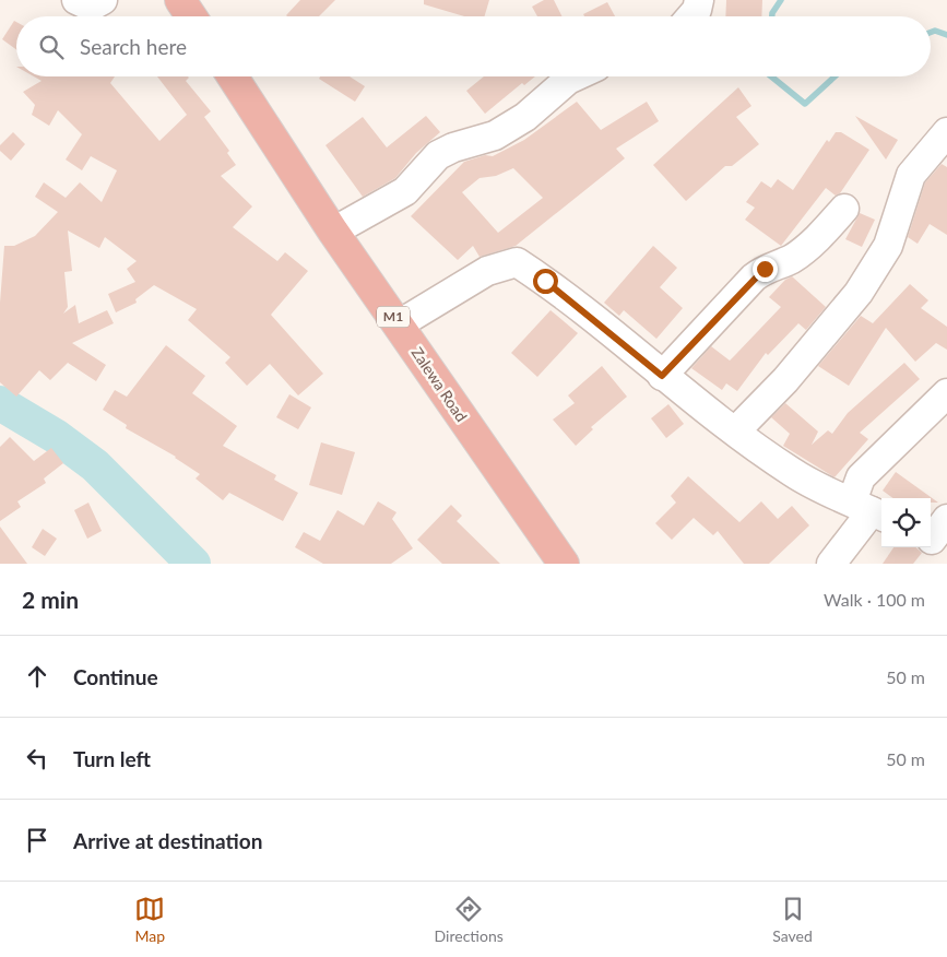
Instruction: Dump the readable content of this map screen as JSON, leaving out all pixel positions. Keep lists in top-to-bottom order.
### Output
{
  "streets": {
    "highway": ["M1", "Zalewa Road"]
  },
  "page": {
    "search": "Search here",
    "heading": ["2 min", "Walk · 100 m"],
    "list": [
      ["Continue", "50 m"],
      ["Turn left", "50 m"],
      "Arrive at destination"
    ],
    "nav": ["Map", "Directions", "Saved"]
  }
}
